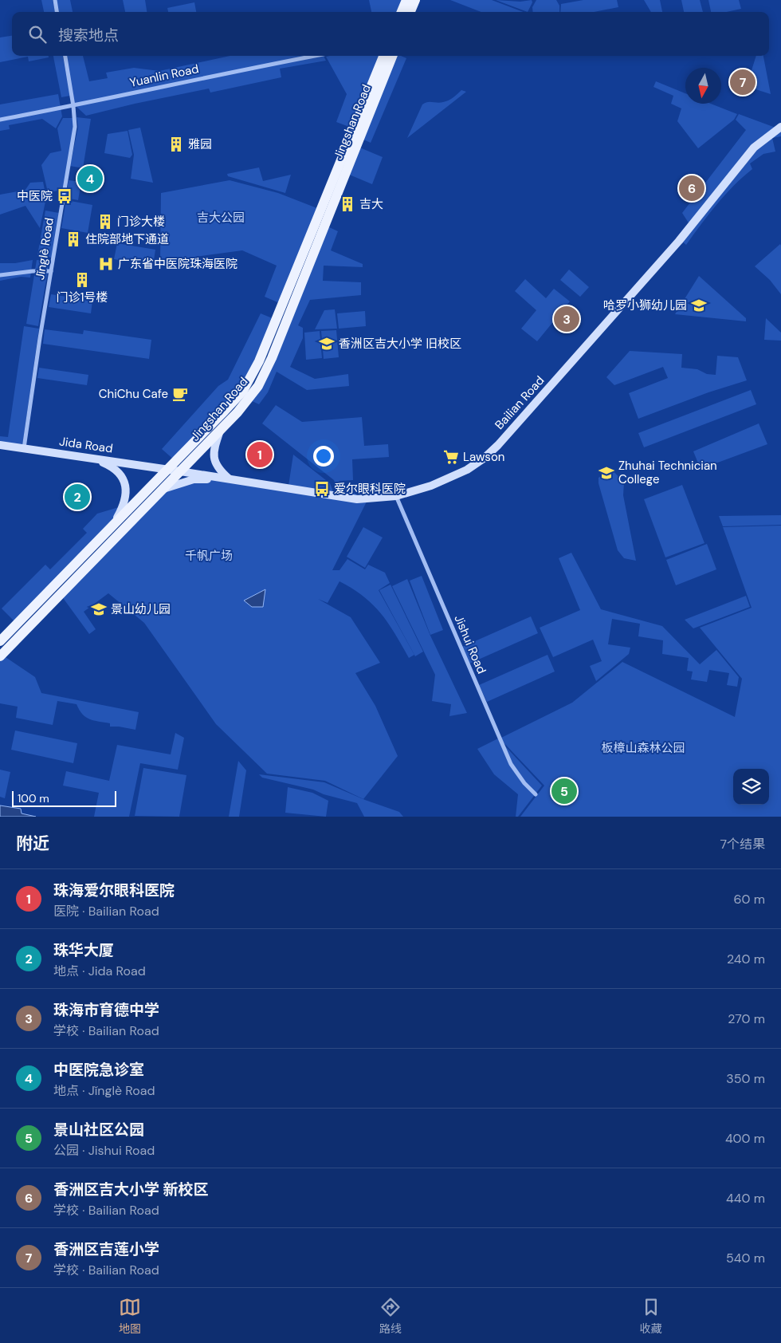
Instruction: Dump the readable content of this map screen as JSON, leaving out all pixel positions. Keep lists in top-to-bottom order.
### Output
{
  "streets": {
    "main road": ["Jingshan Road", "Bailian Road", "Jida Road"],
    "street": ["Yuanlin Road", "Jǐnglè Road", "Jishui Road"]
  },
  "crossings": [
    ["Yuanlin Road", "Jǐnglè Road"],
    ["Jingshan Road", "Bailian Road"],
    ["Jingshan Road", "Jida Road"],
    ["Jǐnglè Road", "Jida Road"],
    ["Bailian Road", "Jida Road"],
    ["Bailian Road", "Jishui Road"]
  ],
  "parks": ["吉大公园", "千帆广场", "板樟山森林公园"],
  "places": {
    "building": [
      "雅园",
      "吉大",
      "门诊大楼",
      "住院部地下通道",
      "门诊1号楼"
    ],
    "bus stop": ["中医院", "爱尔眼科医院"],
    "hospital": ["广东省中医院珠海医院"],
    "school or university": [
      "哈罗小狮幼儿园",
      "香洲区吉大小学 旧校区",
      "Zhuhai Technician College",
      "景山幼儿园"
    ],
    "cafe": ["ChiChu Cafe"],
    "supermarket": ["Lawson"]
  },
  "scale_bar": "100 m",
  "north": "bottom",
  "page": {
    "search": "搜索地点",
    "pins": [
      "7",
      "4",
      "6",
      "3",
      "1",
      "2",
      "5"
    ],
    "scale": "100 m",
    "heading": ["附近", "7个结果"],
    "list": [
      {
        "mark": "1",
        "name": "珠海爱尔眼科医院",
        "note": "医院 · Bailian Road",
        "value": "60 m"
      },
      {
        "mark": "2",
        "name": "珠华大厦",
        "note": "地点 · Jida Road",
        "value": "240 m"
      },
      {
        "mark": "3",
        "name": "珠海市育德中学",
        "note": "学校 · Bailian Road",
        "value": "270 m"
      },
      {
        "mark": "4",
        "name": "中医院急诊室",
        "note": "地点 · Jǐnglè Road",
        "value": "350 m"
      },
      {
        "mark": "5",
        "name": "景山社区公园",
        "note": "公园 · Jishui Road",
        "value": "400 m"
      },
      {
        "mark": "6",
        "name": "香洲区吉大小学 新校区",
        "note": "学校 · Bailian Road",
        "value": "440 m"
      },
      {
        "mark": "7",
        "name": "香洲区吉莲小学",
        "note": "学校 · Bailian Road",
        "value": "540 m"
      }
    ],
    "nav": ["地图", "路线", "收藏"]
  }
}
